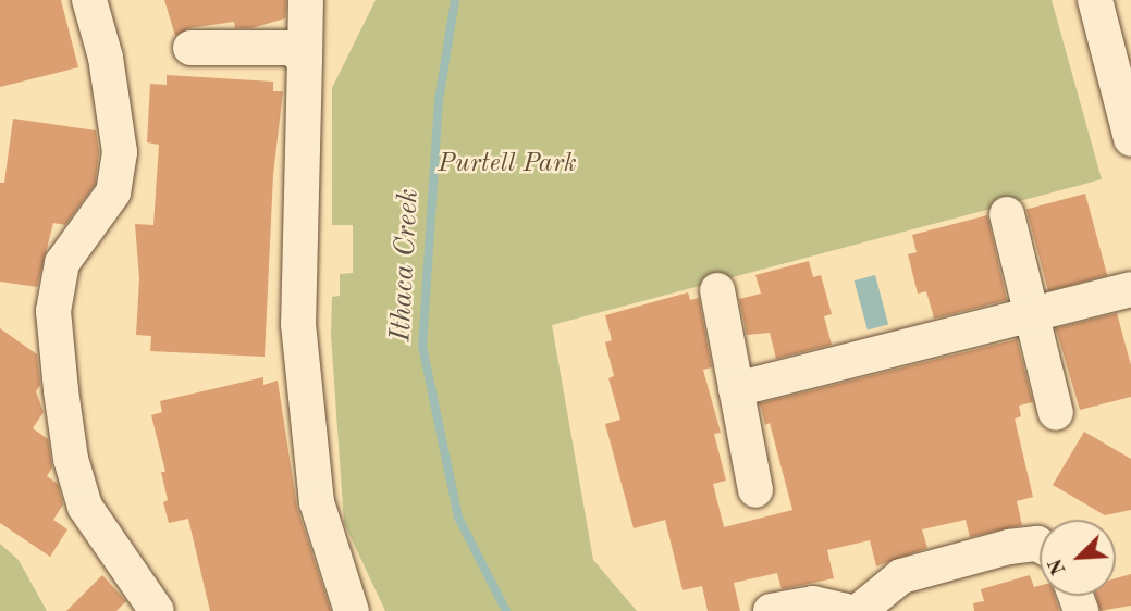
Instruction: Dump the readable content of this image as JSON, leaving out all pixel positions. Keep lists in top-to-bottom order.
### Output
{
  "water": ["Ithaca Creek"],
  "parks": ["Purtell Park"],
  "north": "bottom left"
}
